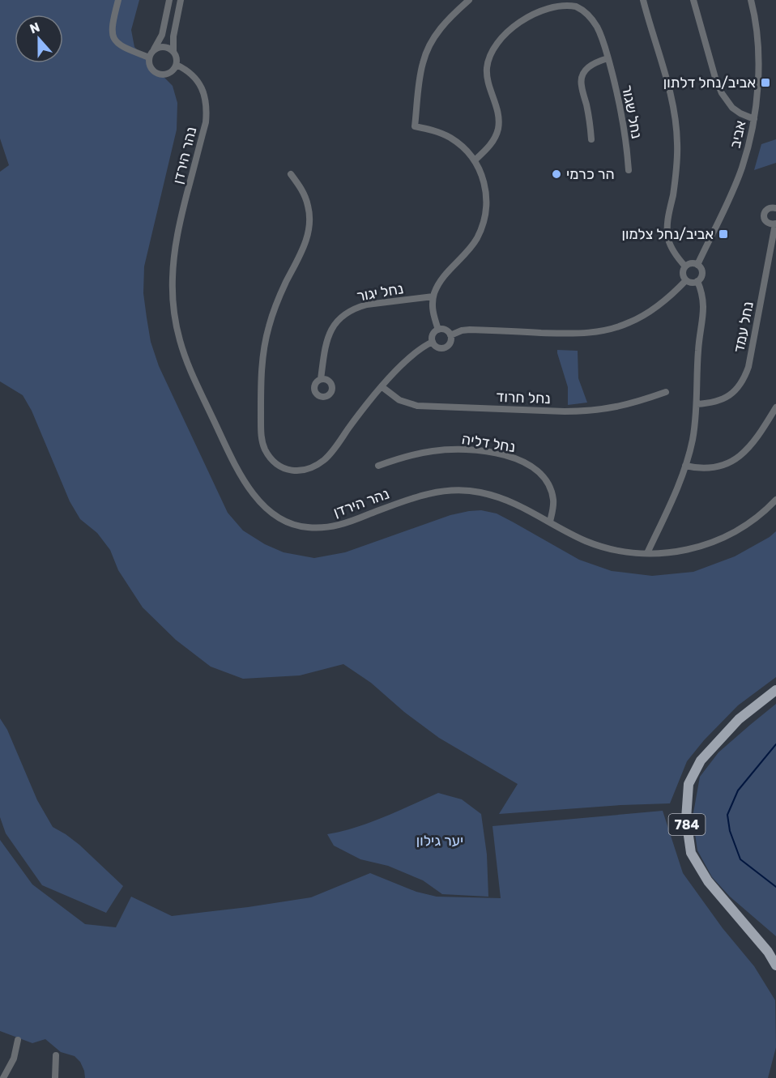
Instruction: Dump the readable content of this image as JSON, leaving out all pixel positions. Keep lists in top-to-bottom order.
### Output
{
  "streets": {
    "main road": ["784"],
    "street": [
      "נחל שגור",
      "אביב",
      "נהר הירדן",
      "נחל יגור",
      "נחל עמד",
      "נחל חרוד",
      "נחל דליה"
    ]
  },
  "crossings": [
    ["נהר הירדן", "נחל דליה"]
  ],
  "parks": ["יער גילון"],
  "places": {
    "transit": ["אביב/נחל דלתון", "אביב/נחל צלמון"],
    "other": ["הר כרמי"]
  },
  "north": "top"
}
